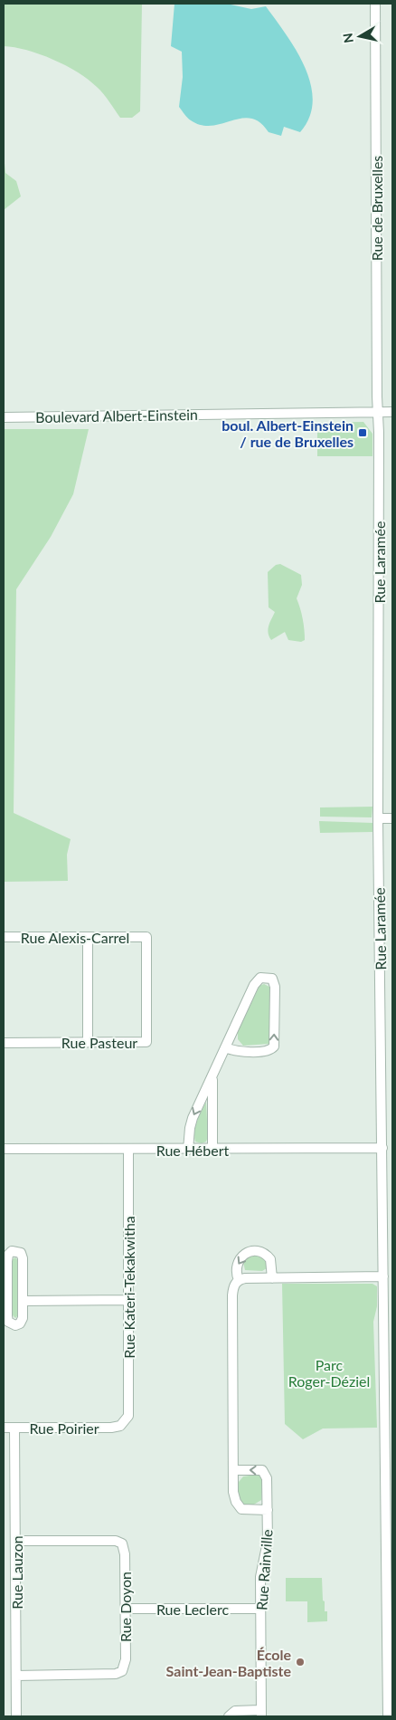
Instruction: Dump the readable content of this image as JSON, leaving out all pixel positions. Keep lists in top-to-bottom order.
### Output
{
  "streets": {
    "street": [
      "Rue de Bruxelles",
      "Boulevard Albert-Einstein",
      "Rue Laramée",
      "Rue Alexis-Carrel",
      "Rue Pasteur",
      "Rue Hébert",
      "Rue Kateri-Tekakwitha",
      "Rue Poirier",
      "Rue Rainville",
      "Rue Lauzon",
      "Rue Doyon",
      "Rue Leclerc"
    ]
  },
  "crossings": [
    ["Rue de Bruxelles", "Boulevard Albert-Einstein"],
    ["Rue de Bruxelles", "Rue Laramée"],
    ["Boulevard Albert-Einstein", "Rue Laramée"],
    ["Rue Laramée", "Rue Hébert"],
    ["Rue Alexis-Carrel", "Rue Pasteur"],
    ["Rue Hébert", "Rue Kateri-Tekakwitha"],
    ["Rue Kateri-Tekakwitha", "Rue Poirier"],
    ["Rue Poirier", "Rue Lauzon"],
    ["Rue Rainville", "Rue Leclerc"],
    ["Rue Lauzon", "Rue Doyon"],
    ["Rue Doyon", "Rue Leclerc"]
  ],
  "parks": ["Parc Roger-Déziel"],
  "places": {
    "transit": ["boul. Albert-Einstein / rue de Bruxelles"],
    "other": ["École Saint-Jean-Baptiste"]
  },
  "north": "left"
}
